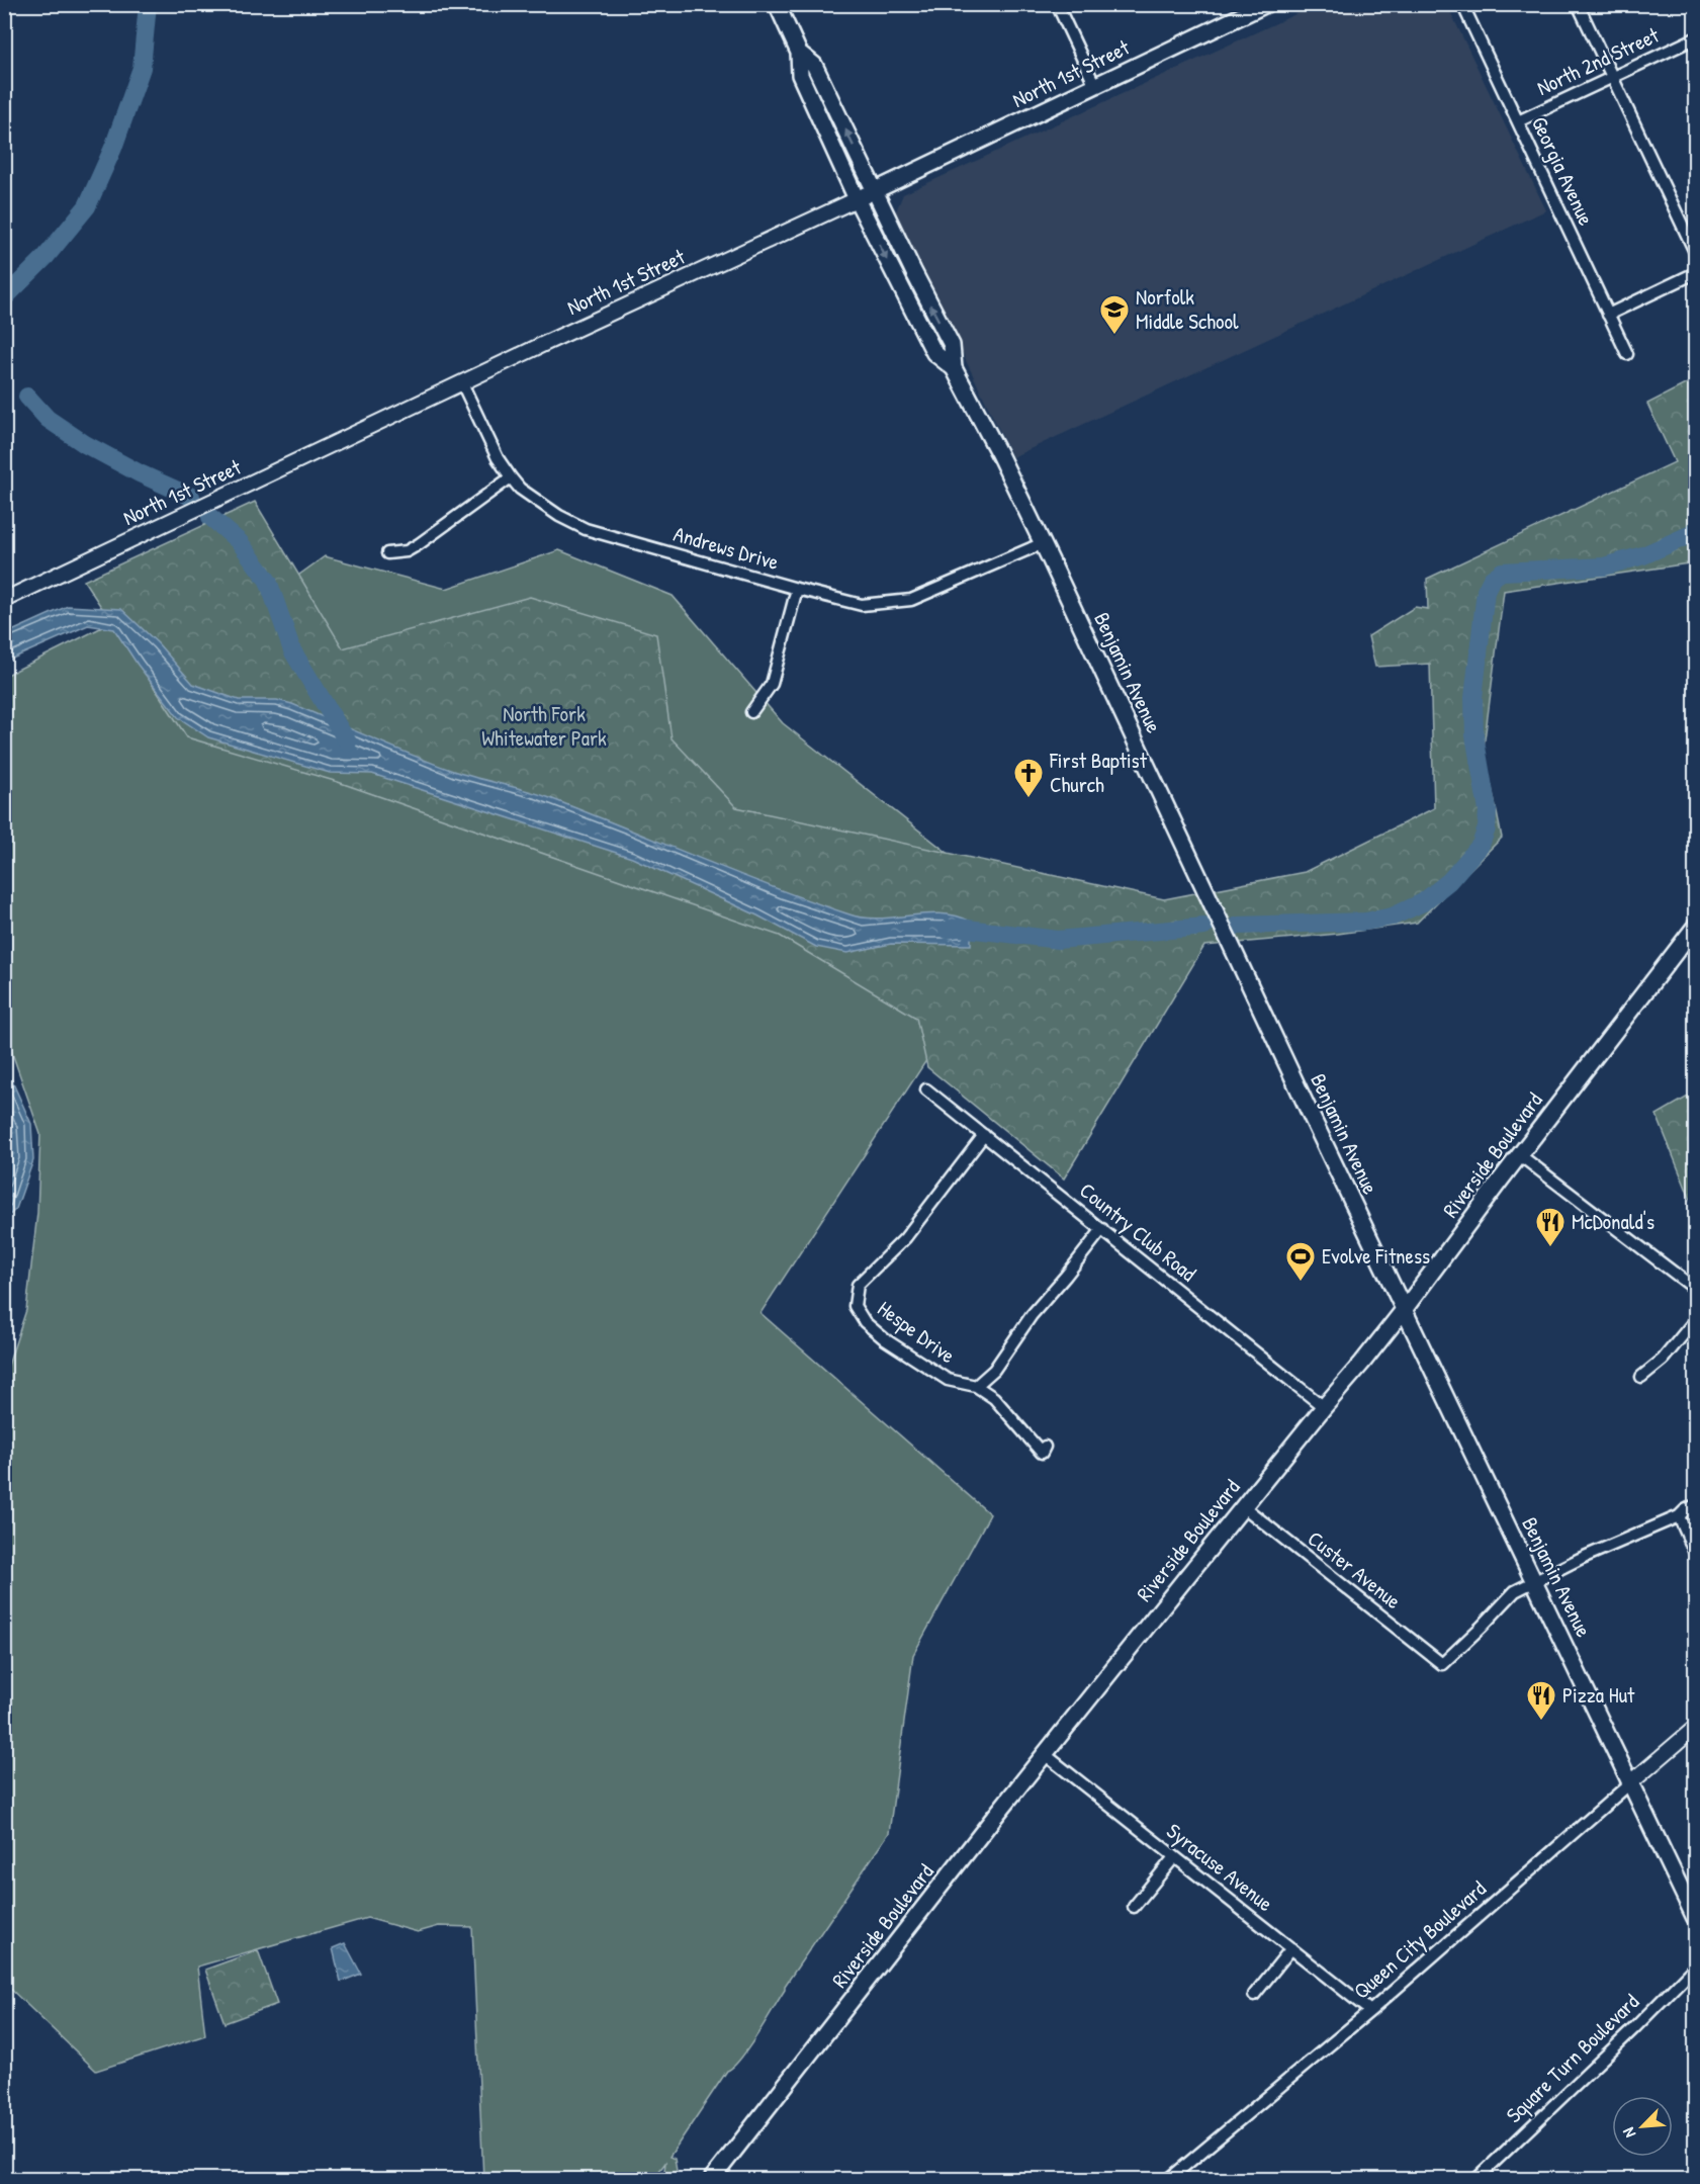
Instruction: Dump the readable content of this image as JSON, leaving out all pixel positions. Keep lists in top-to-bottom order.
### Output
{
  "streets": {
    "main road": ["North 1st Street", "Benjamin Avenue", "Riverside Boulevard"],
    "street": [
      "North 2nd Street",
      "Georgia Avenue",
      "Andrews Drive",
      "Country Club Road",
      "Hespe Drive",
      "Custer Avenue",
      "Syracuse Avenue",
      "Queen City Boulevard",
      "Square Turn Boulevard"
    ]
  },
  "crossings": [
    ["North 2nd Street", "Georgia Avenue"],
    ["North 1st Street", "Andrews Drive"],
    ["North 1st Street", "Benjamin Avenue"],
    ["Andrews Drive", "Benjamin Avenue"],
    ["Benjamin Avenue", "Riverside Boulevard"],
    ["Benjamin Avenue", "Custer Avenue"],
    ["Benjamin Avenue", "Queen City Boulevard"],
    ["Riverside Boulevard", "Country Club Road"],
    ["Riverside Boulevard", "Custer Avenue"],
    ["Riverside Boulevard", "Syracuse Avenue"],
    ["Country Club Road", "Hespe Drive"],
    ["Syracuse Avenue", "Queen City Boulevard"]
  ],
  "parks": ["North Fork Whitewater Park"],
  "places": {
    "school or university": ["Norfolk Middle School"],
    "church": ["First Baptist Church"],
    "restaurant": ["McDonald's", "Pizza Hut"],
    "sports": ["Evolve Fitness"]
  },
  "north": "bottom left"
}
